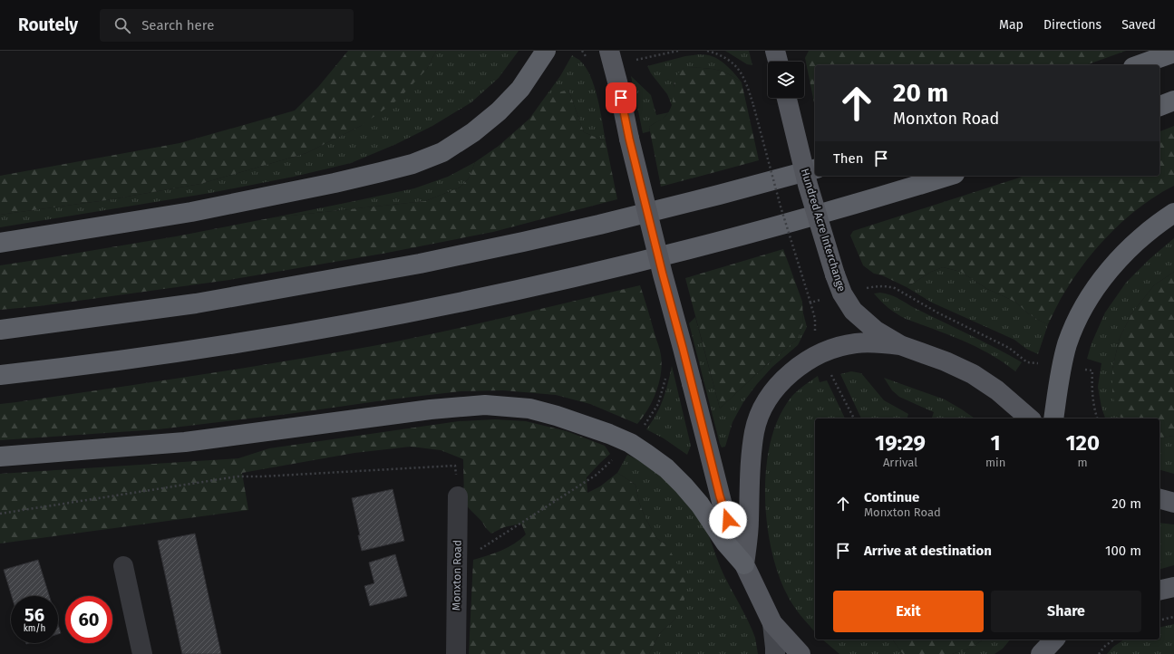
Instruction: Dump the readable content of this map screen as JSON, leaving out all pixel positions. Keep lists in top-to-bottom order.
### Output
{
  "streets": {
    "main road": ["Hundred Acre Interchange"],
    "street": ["Monxton Road"]
  },
  "page": {
    "header": "Routely",
    "search": "Search here",
    "nav": ["Map", "Directions", "Saved"],
    "turn": ["20 m", "Monxton Road"],
    "then": "Then",
    "eta": [
      "19:29",
      "Arrival",
      "1",
      "min",
      "120",
      "m"
    ],
    "list": [
      {
        "name": "Continue",
        "note": "Monxton Road",
        "value": "20 m"
      },
      {
        "name": "Arrive at destination",
        "value": "100 m"
      }
    ],
    "buttons": ["Exit", "Share"],
    "speed": "56 km/h",
    "limit": "60"
  }
}
